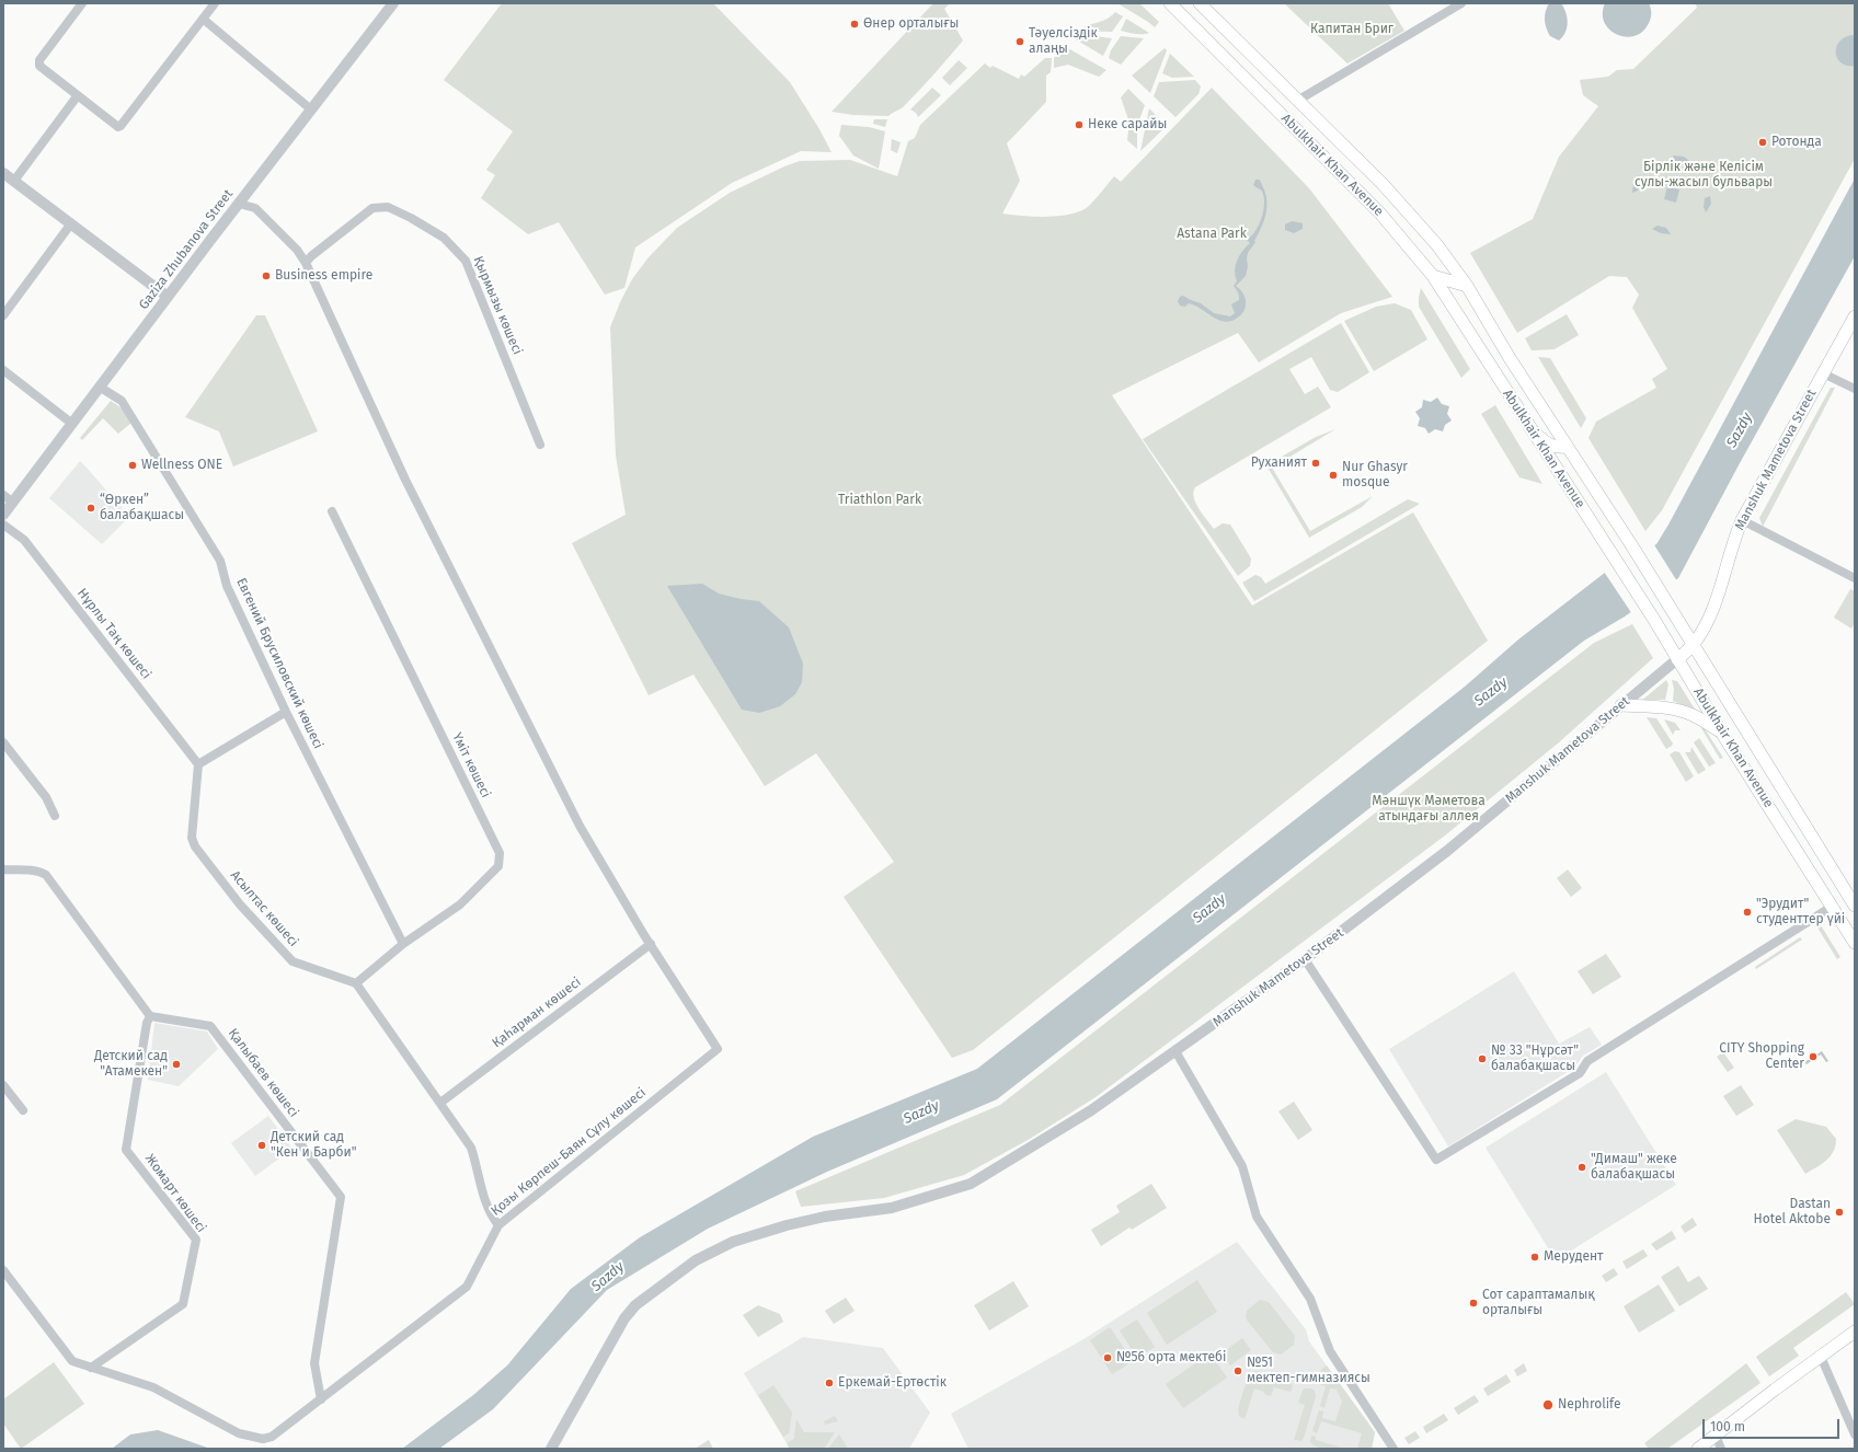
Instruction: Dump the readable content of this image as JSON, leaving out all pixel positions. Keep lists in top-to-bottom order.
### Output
{
  "streets": {
    "main road": ["Abulkhair Khan Avenue", "Manshuk Mametova Street"],
    "street": [
      "Gaziza Zhubanova Street",
      "Қырмызы көшесі",
      "Нұрлы Таң көшесі",
      "Евгений Брусиловский көшесі",
      "Үміт көшесі",
      "Асылтас көшесі",
      "Қаһарман көшесі",
      "Қалыбаев көшесі",
      "Қозы Көрпеш-Баян Сұлу көшесі",
      "Жомарт көшесі"
    ]
  },
  "crossings": [
    ["Abulkhair Khan Avenue", "Manshuk Mametova Street"],
    ["Gaziza Zhubanova Street", "Евгений Брусиловский көшесі"],
    ["Нұрлы Таң көшесі", "Асылтас көшесі"],
    ["Евгений Брусиловский көшесі", "Үміт көшесі"],
    ["Үміт көшесі", "Асылтас көшесі"],
    ["Қаһарман көшесі", "Қозы Көрпеш-Баян Сұлу көшесі"],
    ["Қалыбаев көшесі", "Қозы Көрпеш-Баян Сұлу көшесі"],
    ["Қалыбаев көшесі", "Жомарт көшесі"],
    ["Қозы Көрпеш-Баян Сұлу көшесі", "Жомарт көшесі"]
  ],
  "water": ["Sazdy"],
  "parks": [
    "Капитан Бриг",
    "Бірлік және Келісім сулы-жасыл бульвары",
    "Astana Park",
    "Triathlon Park",
    "Мәншүк Мәметова атындағы аллея"
  ],
  "places": [
    "Өнер орталығы",
    "Тәуелсіздік алаңы",
    "Неке сарайы",
    "Ротонда",
    "Business empire",
    "Руханият",
    "Wellness ONE",
    "Nur Ghasyr mosque",
    "“Өркен” балабақшасы",
    "\"Эрудит\" студенттер үйі",
    "CITY Shopping Center",
    "№ 33 \"Нұрсәт\" балабақшасы",
    "Детский сад \"Атамекен\"",
    "Детский сад \"Кен и Барби\"",
    "\"Димаш\" жеке балабақшасы",
    "Dastan Hotel Aktobe",
    "Мерудент",
    "Сот сараптамалық орталығы",
    "№56 орта мектебі",
    "№51 мектеп-гимназиясы",
    "Еркемай-Ертөстік",
    "Nephrolife"
  ],
  "scale_bar": "100 m"
}
